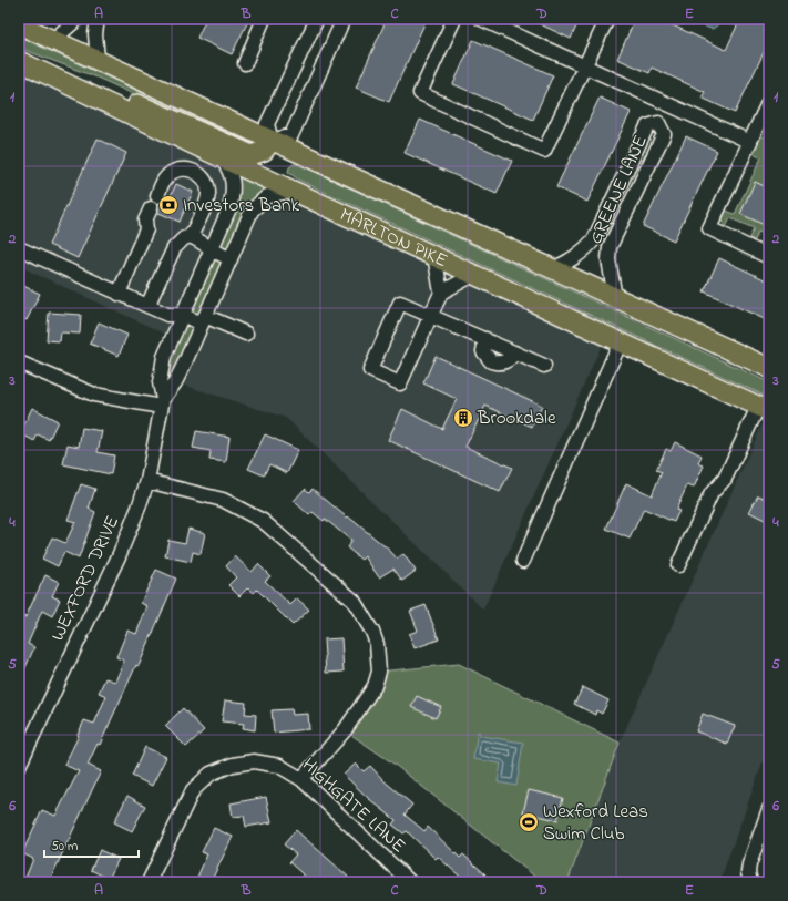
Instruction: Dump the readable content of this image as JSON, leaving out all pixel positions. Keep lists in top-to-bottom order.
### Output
{
  "streets": {
    "highway": ["MARLTON PIKE"],
    "street": ["GREENE LANE", "WEXFORD DRIVE", "HIGHGATE LANE"]
  },
  "crossings": [
    ["GREENE LANE", "MARLTON PIKE"],
    ["MARLTON PIKE", "WEXFORD DRIVE"]
  ],
  "places": {
    "bank": ["Investors Bank"],
    "building": ["Brookdale"],
    "sports": ["Wexford Leas Swim Club"]
  },
  "scale_bar": "50 m",
  "grid": {
    "columns": [
      "A",
      "B",
      "C",
      "D",
      "E"
    ],
    "rows": [
      "1",
      "2",
      "3",
      "4",
      "5",
      "6"
    ]
  }
}
